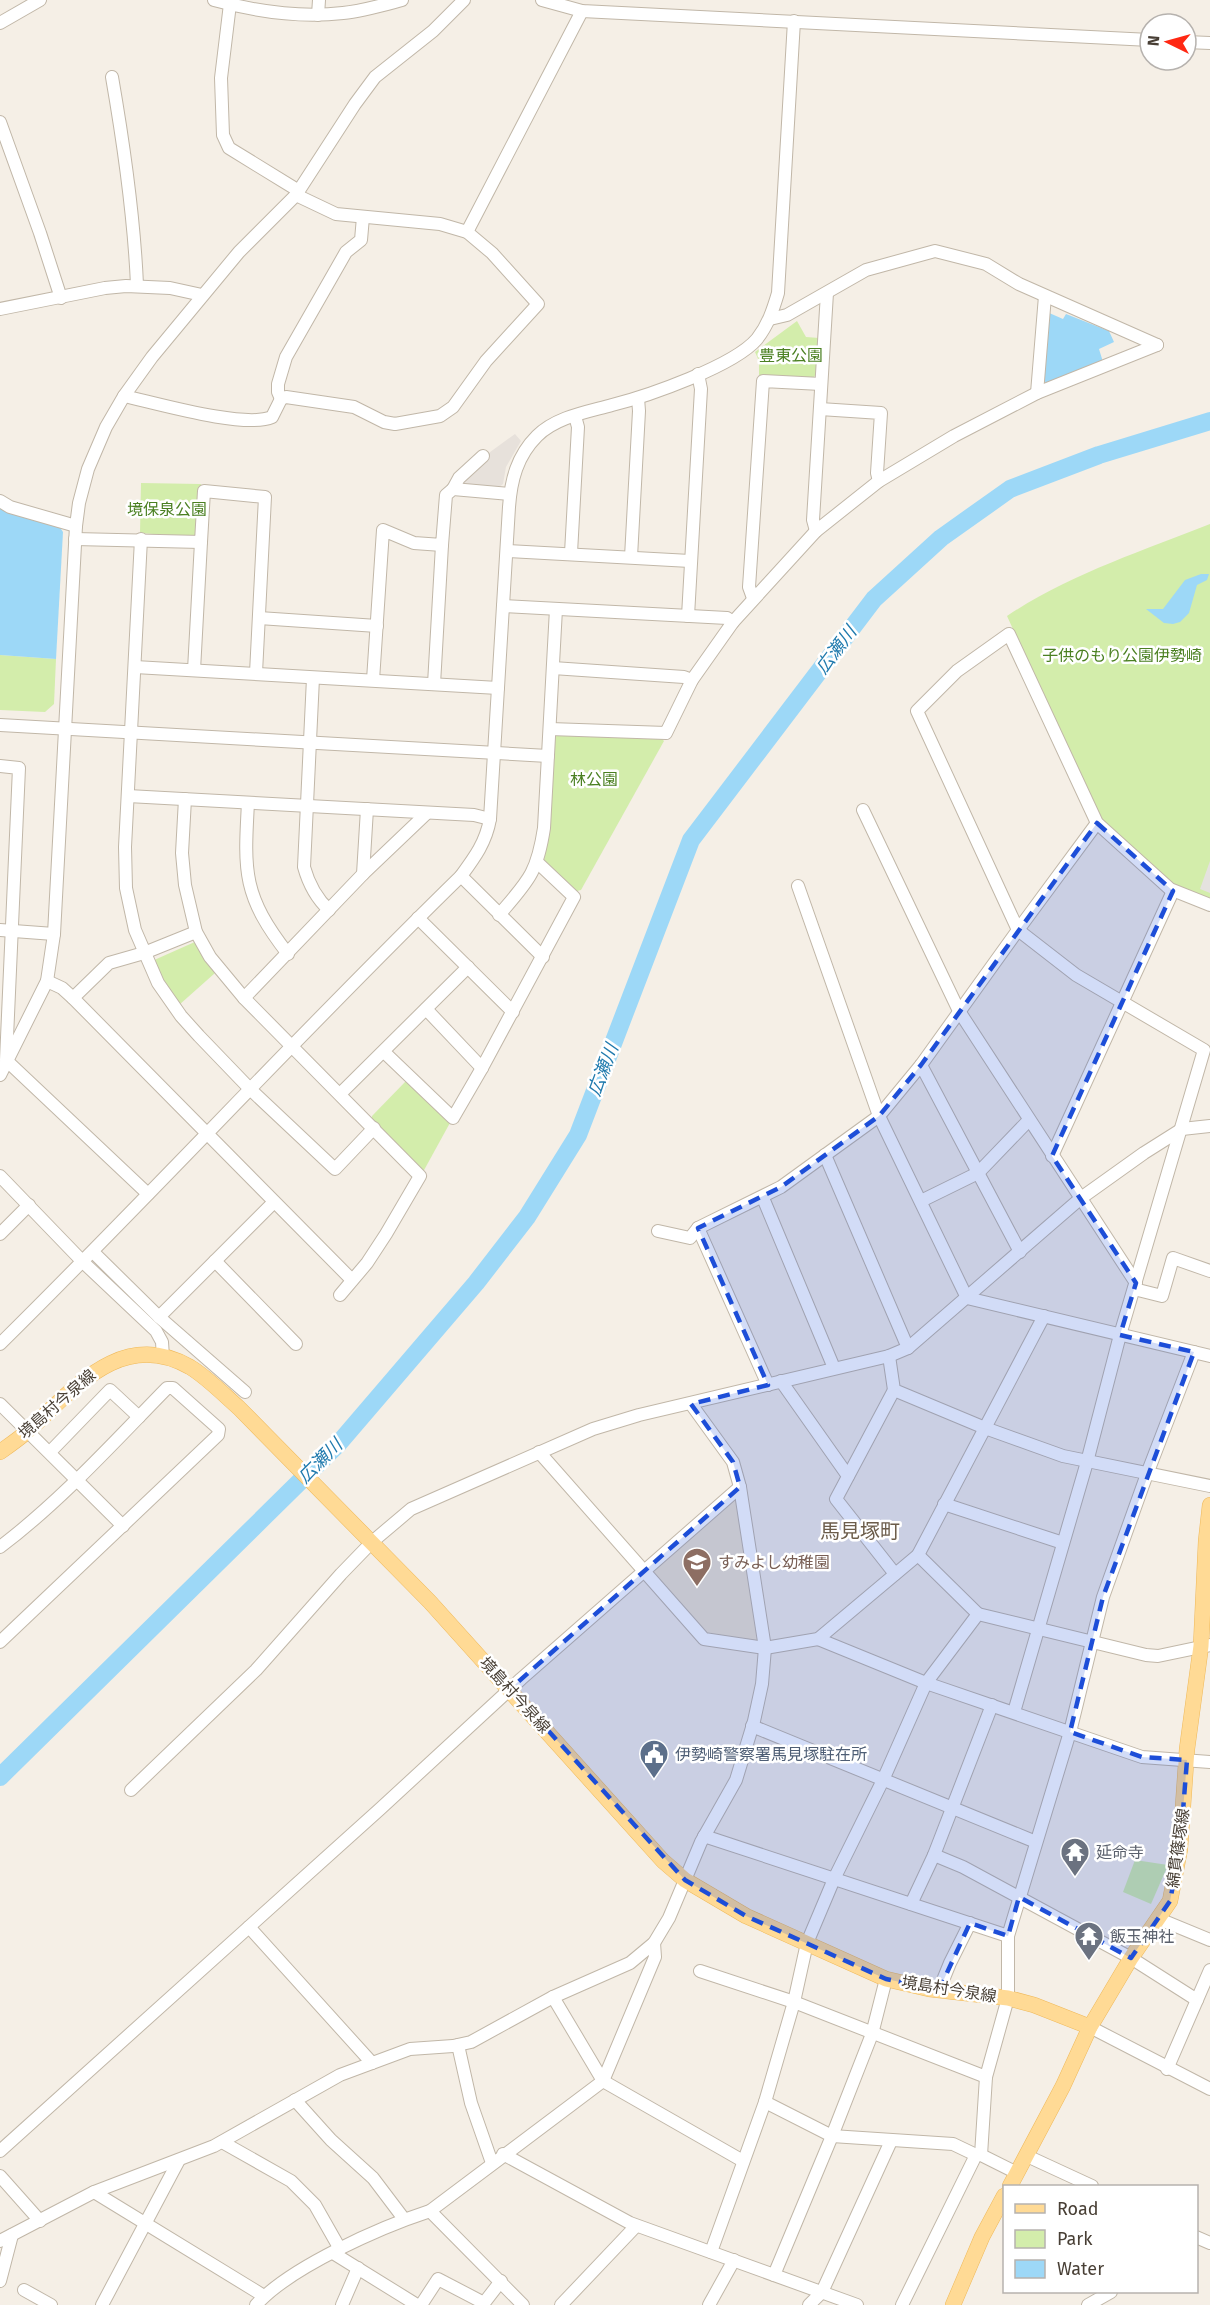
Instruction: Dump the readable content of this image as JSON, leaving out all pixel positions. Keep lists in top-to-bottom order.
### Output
{
  "streets": {
    "main road": ["境島村今泉線", "綿貫篠塚線"]
  },
  "crossings": [
    ["境島村今泉線", "綿貫篠塚線"]
  ],
  "districts": ["馬見塚町"],
  "water": ["広瀬川"],
  "parks": [
    "豊東公園",
    "境保泉公園",
    "子供のもり公園伊勢崎",
    "林公園"
  ],
  "places": {
    "school or university": ["すみよし幼稚園"],
    "public building": ["伊勢崎警察署馬見塚駐在所"],
    "temple": ["延命寺", "飯玉神社"]
  },
  "legend": ["Road", "Park", "Water"],
  "north": "left"
}
